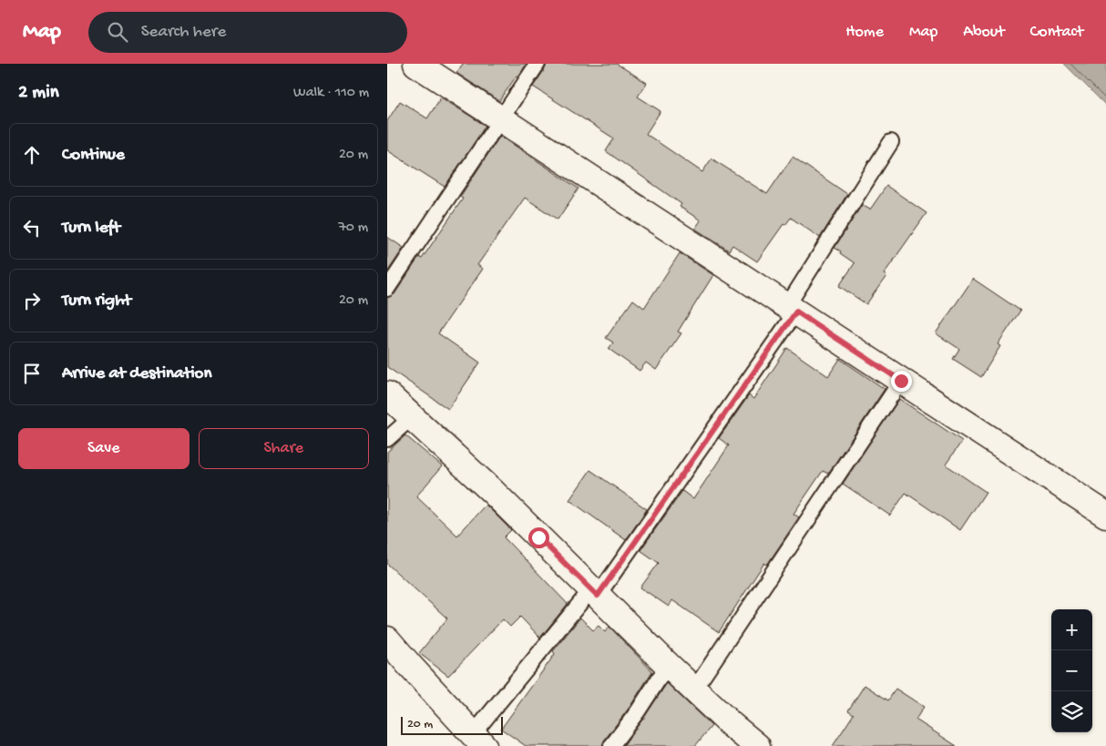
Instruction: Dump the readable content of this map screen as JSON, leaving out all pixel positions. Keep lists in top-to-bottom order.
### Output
{
  "scale_bar": "20 m",
  "page": {
    "header": "Map",
    "search": "Search here",
    "nav": [
      "Home",
      "Map",
      "About",
      "Contact"
    ],
    "heading": ["2 min", "Walk · 110 m"],
    "list": [
      ["Continue", "20 m"],
      ["Turn left", "70 m"],
      ["Turn right", "20 m"],
      "Arrive at destination"
    ],
    "buttons": ["Save", "Share"],
    "map_buttons": ["+", "−"],
    "scale": "20 m"
  }
}
